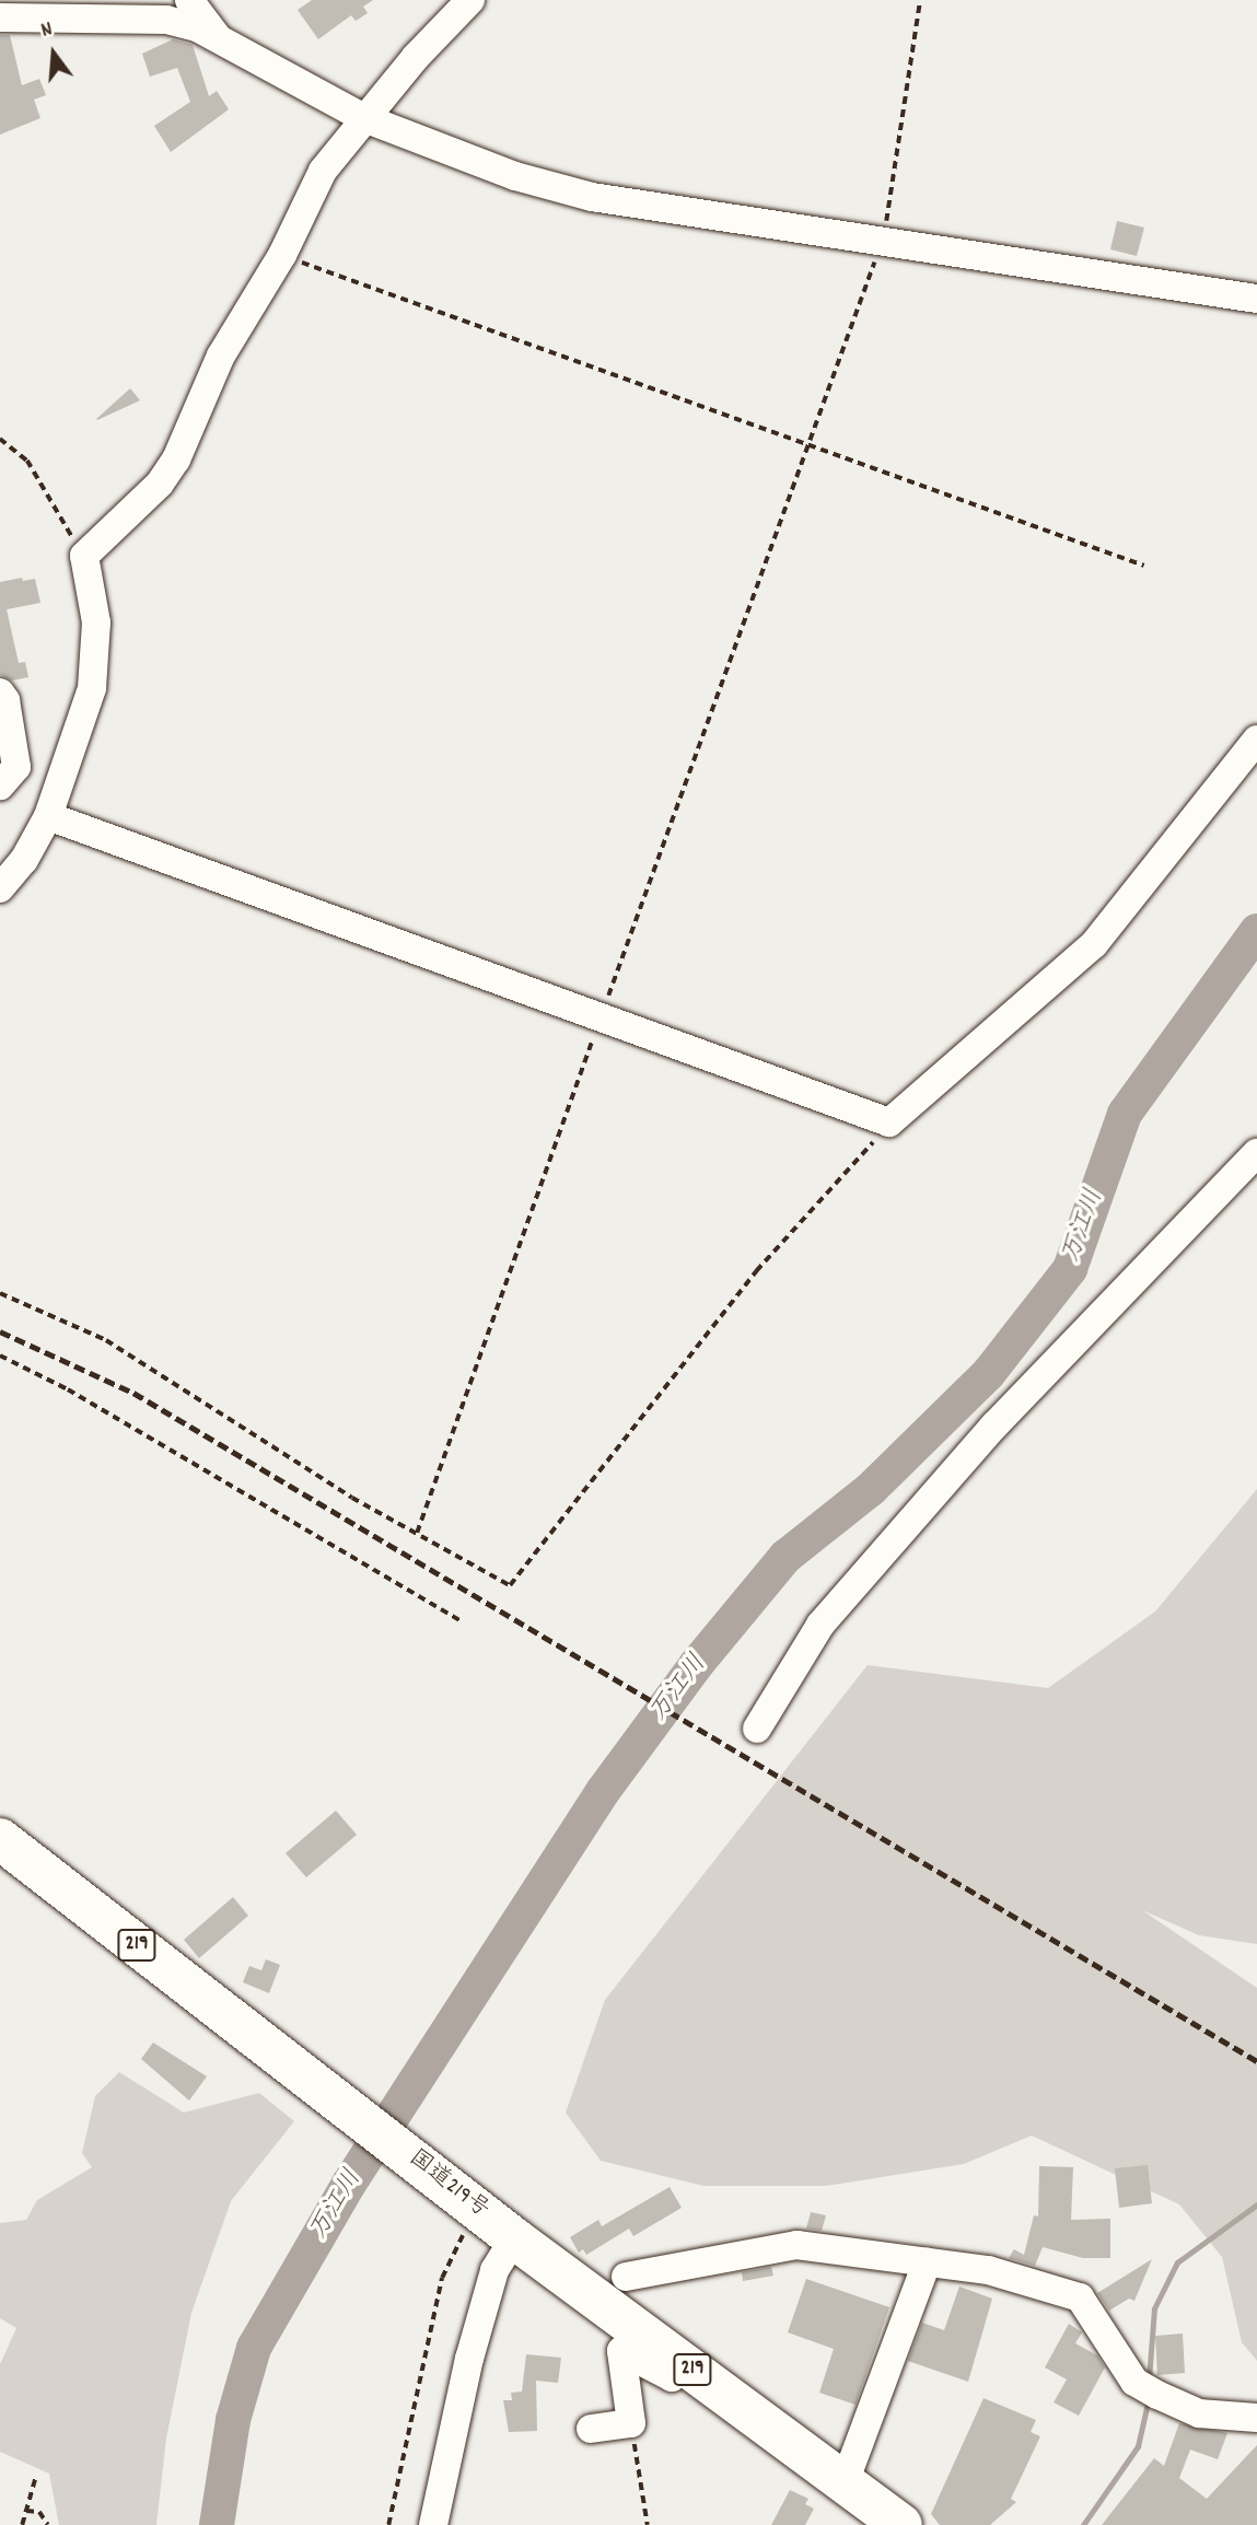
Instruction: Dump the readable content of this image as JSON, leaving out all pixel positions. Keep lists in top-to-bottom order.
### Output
{
  "streets": {
    "highway": ["219", "国道219号"]
  },
  "water": ["万江川"],
  "north": "top"
}
